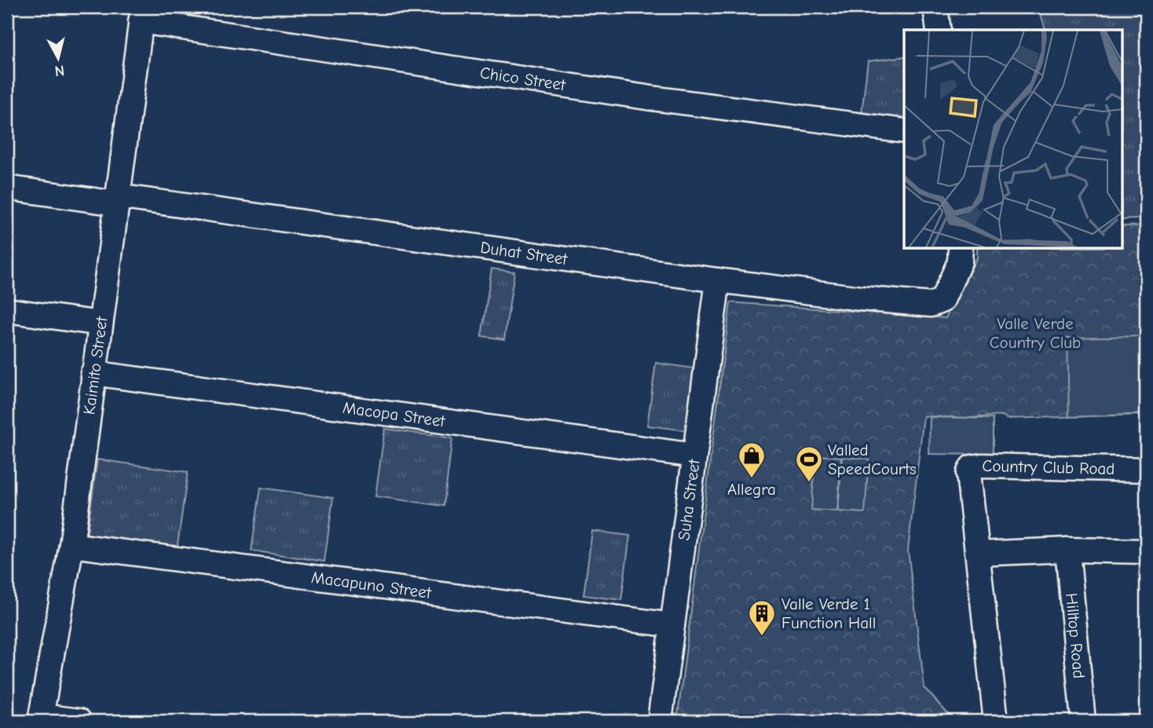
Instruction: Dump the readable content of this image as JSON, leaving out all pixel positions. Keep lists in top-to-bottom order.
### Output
{
  "streets": {
    "street": [
      "Chico Street",
      "Duhat Street",
      "Kaimito Street",
      "Macopa Street",
      "Country Club Road",
      "Suha Street",
      "Macapuno Street",
      "Hilltop Road"
    ]
  },
  "crossings": [
    ["Chico Street", "Kaimito Street"],
    ["Duhat Street", "Kaimito Street"],
    ["Duhat Street", "Suha Street"],
    ["Kaimito Street", "Macopa Street"],
    ["Kaimito Street", "Macapuno Street"],
    ["Macopa Street", "Suha Street"],
    ["Suha Street", "Macapuno Street"]
  ],
  "parks": ["Valle Verde Country Club"],
  "places": {
    "shop": ["Allegra"],
    "sports": ["Valled SpeedCourts"],
    "building": ["Valle Verde 1 Function Hall"]
  },
  "north": "bottom"
}
